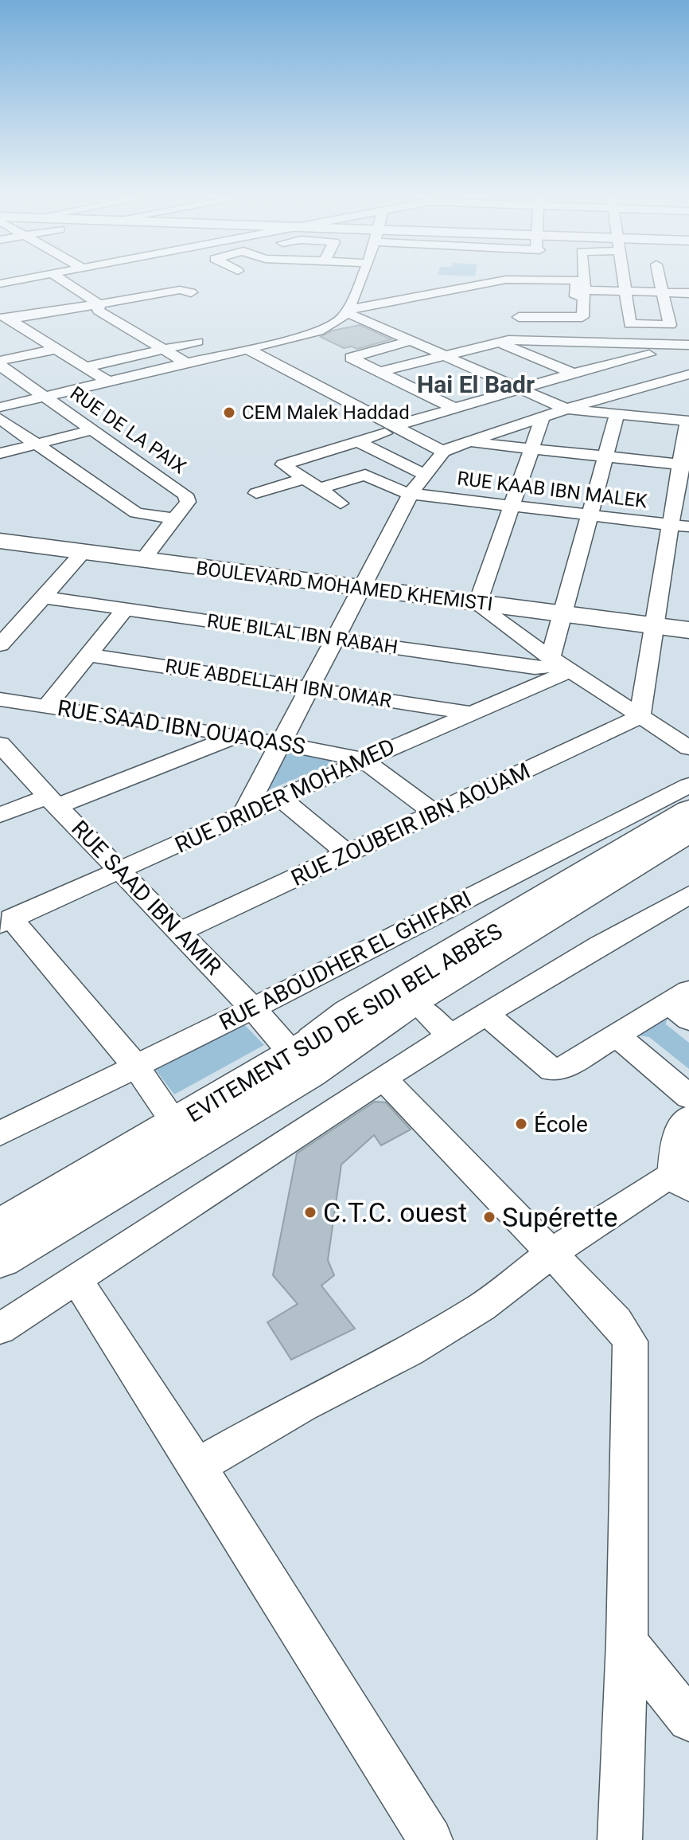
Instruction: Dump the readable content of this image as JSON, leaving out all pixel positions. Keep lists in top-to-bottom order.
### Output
{
  "streets": {
    "highway": ["EVITEMENT SUD DE SIDI BEL ABBÈS"],
    "main road": ["BOULEVARD MOHAMED KHEMISTI"],
    "street": [
      "RUE DE LA PAIX",
      "RUE KAAB IBN MALEK",
      "RUE BILAL IBN RABAH",
      "RUE ABDELLAH IBN OMAR",
      "RUE SAAD IBN OUAQASS",
      "RUE DRIDER MOHAMED",
      "RUE ZOUBEIR IBN AOUAM",
      "RUE SAAD IBN AMIR",
      "RUE ABOUDHER EL GHIFARI"
    ]
  },
  "crossings": [
    ["RUE DE LA PAIX", "BOULEVARD MOHAMED KHEMISTI"],
    ["RUE BILAL IBN RABAH", "RUE DRIDER MOHAMED"],
    ["RUE ABDELLAH IBN OMAR", "RUE DRIDER MOHAMED"],
    ["RUE SAAD IBN OUAQASS", "RUE DRIDER MOHAMED"],
    ["RUE DRIDER MOHAMED", "RUE SAAD IBN AMIR"],
    ["RUE ZOUBEIR IBN AOUAM", "RUE SAAD IBN AMIR"],
    ["RUE SAAD IBN AMIR", "RUE ABOUDHER EL GHIFARI"],
    ["RUE SAAD IBN AMIR", "EVITEMENT SUD DE SIDI BEL ABBÈS"]
  ],
  "districts": ["Hai El Badr"],
  "places": [
    "CEM Malek Haddad",
    "École",
    "C.T.C. ouest",
    "Supérette"
  ]
}
